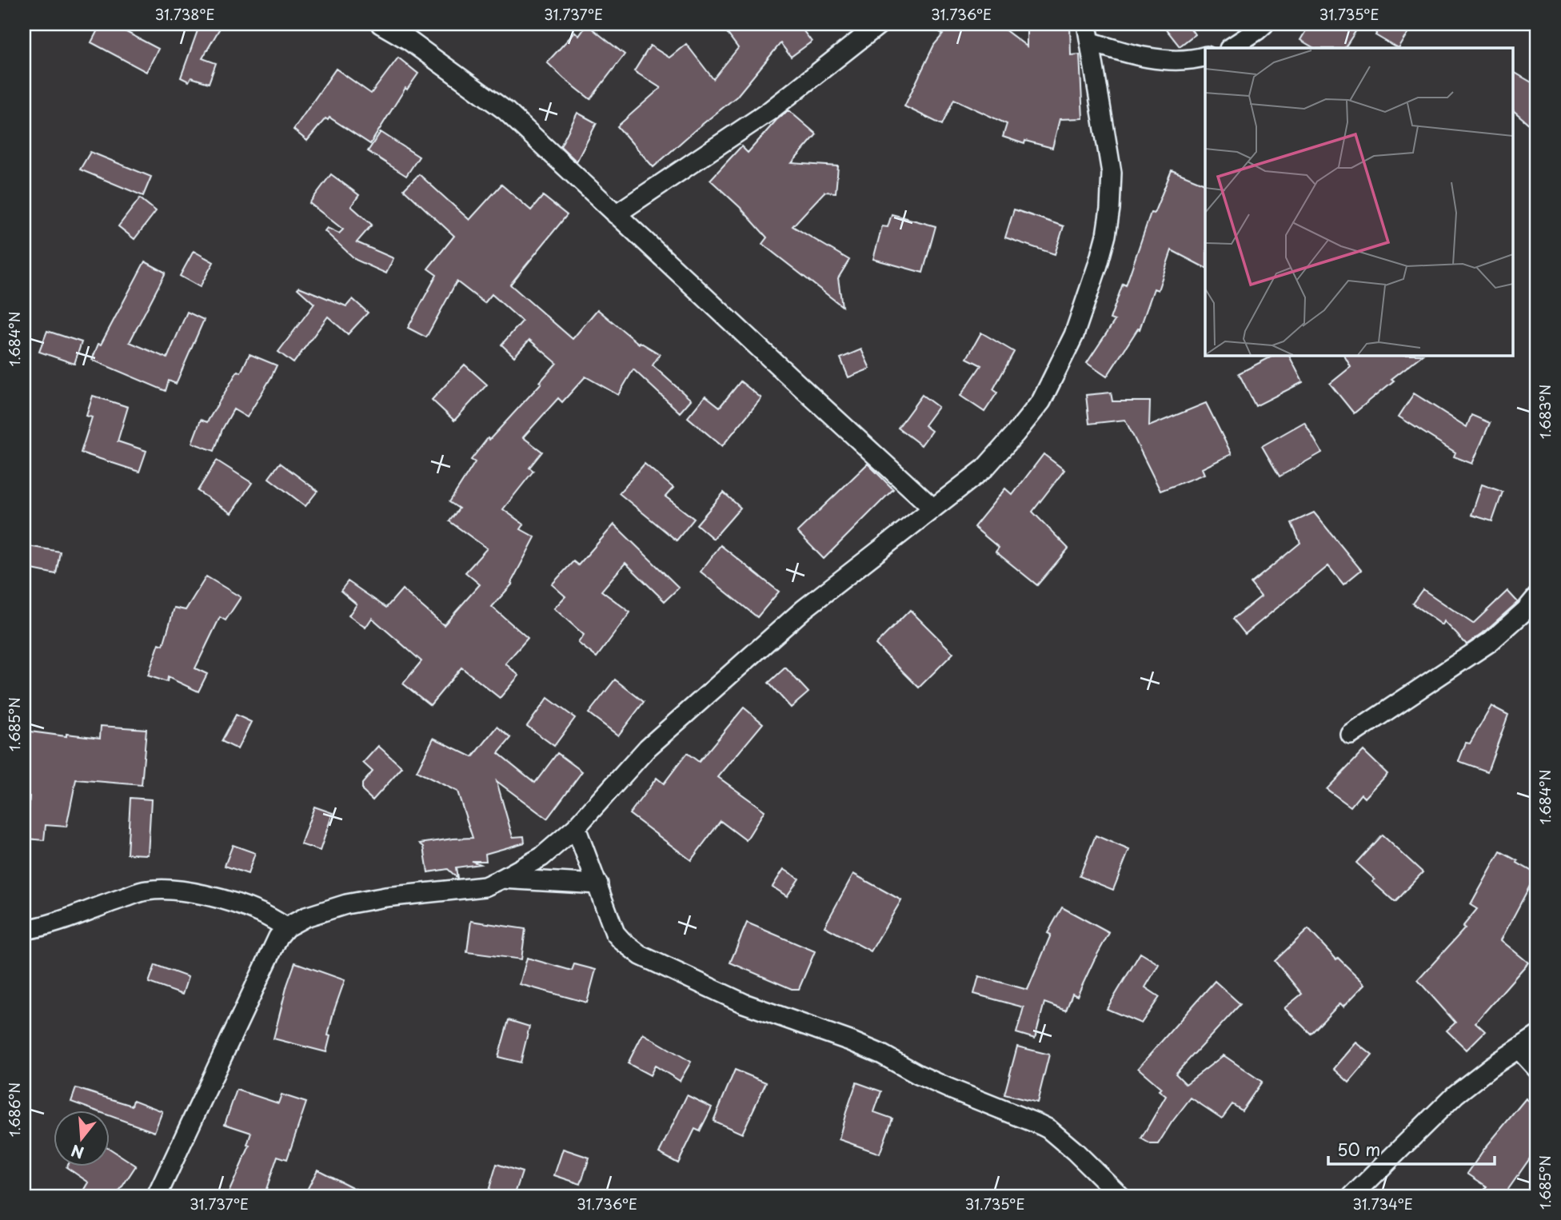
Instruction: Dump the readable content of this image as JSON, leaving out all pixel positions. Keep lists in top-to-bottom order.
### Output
{
  "scale_bar": "50 m",
  "north": "bottom",
  "coordinates": [
    "31.738°E",
    "31.737°E",
    "31.736°E",
    "31.735°E",
    "1.684°N",
    "1.683°N",
    "1.685°N",
    "1.686°N",
    "31.734°E"
  ]
}
